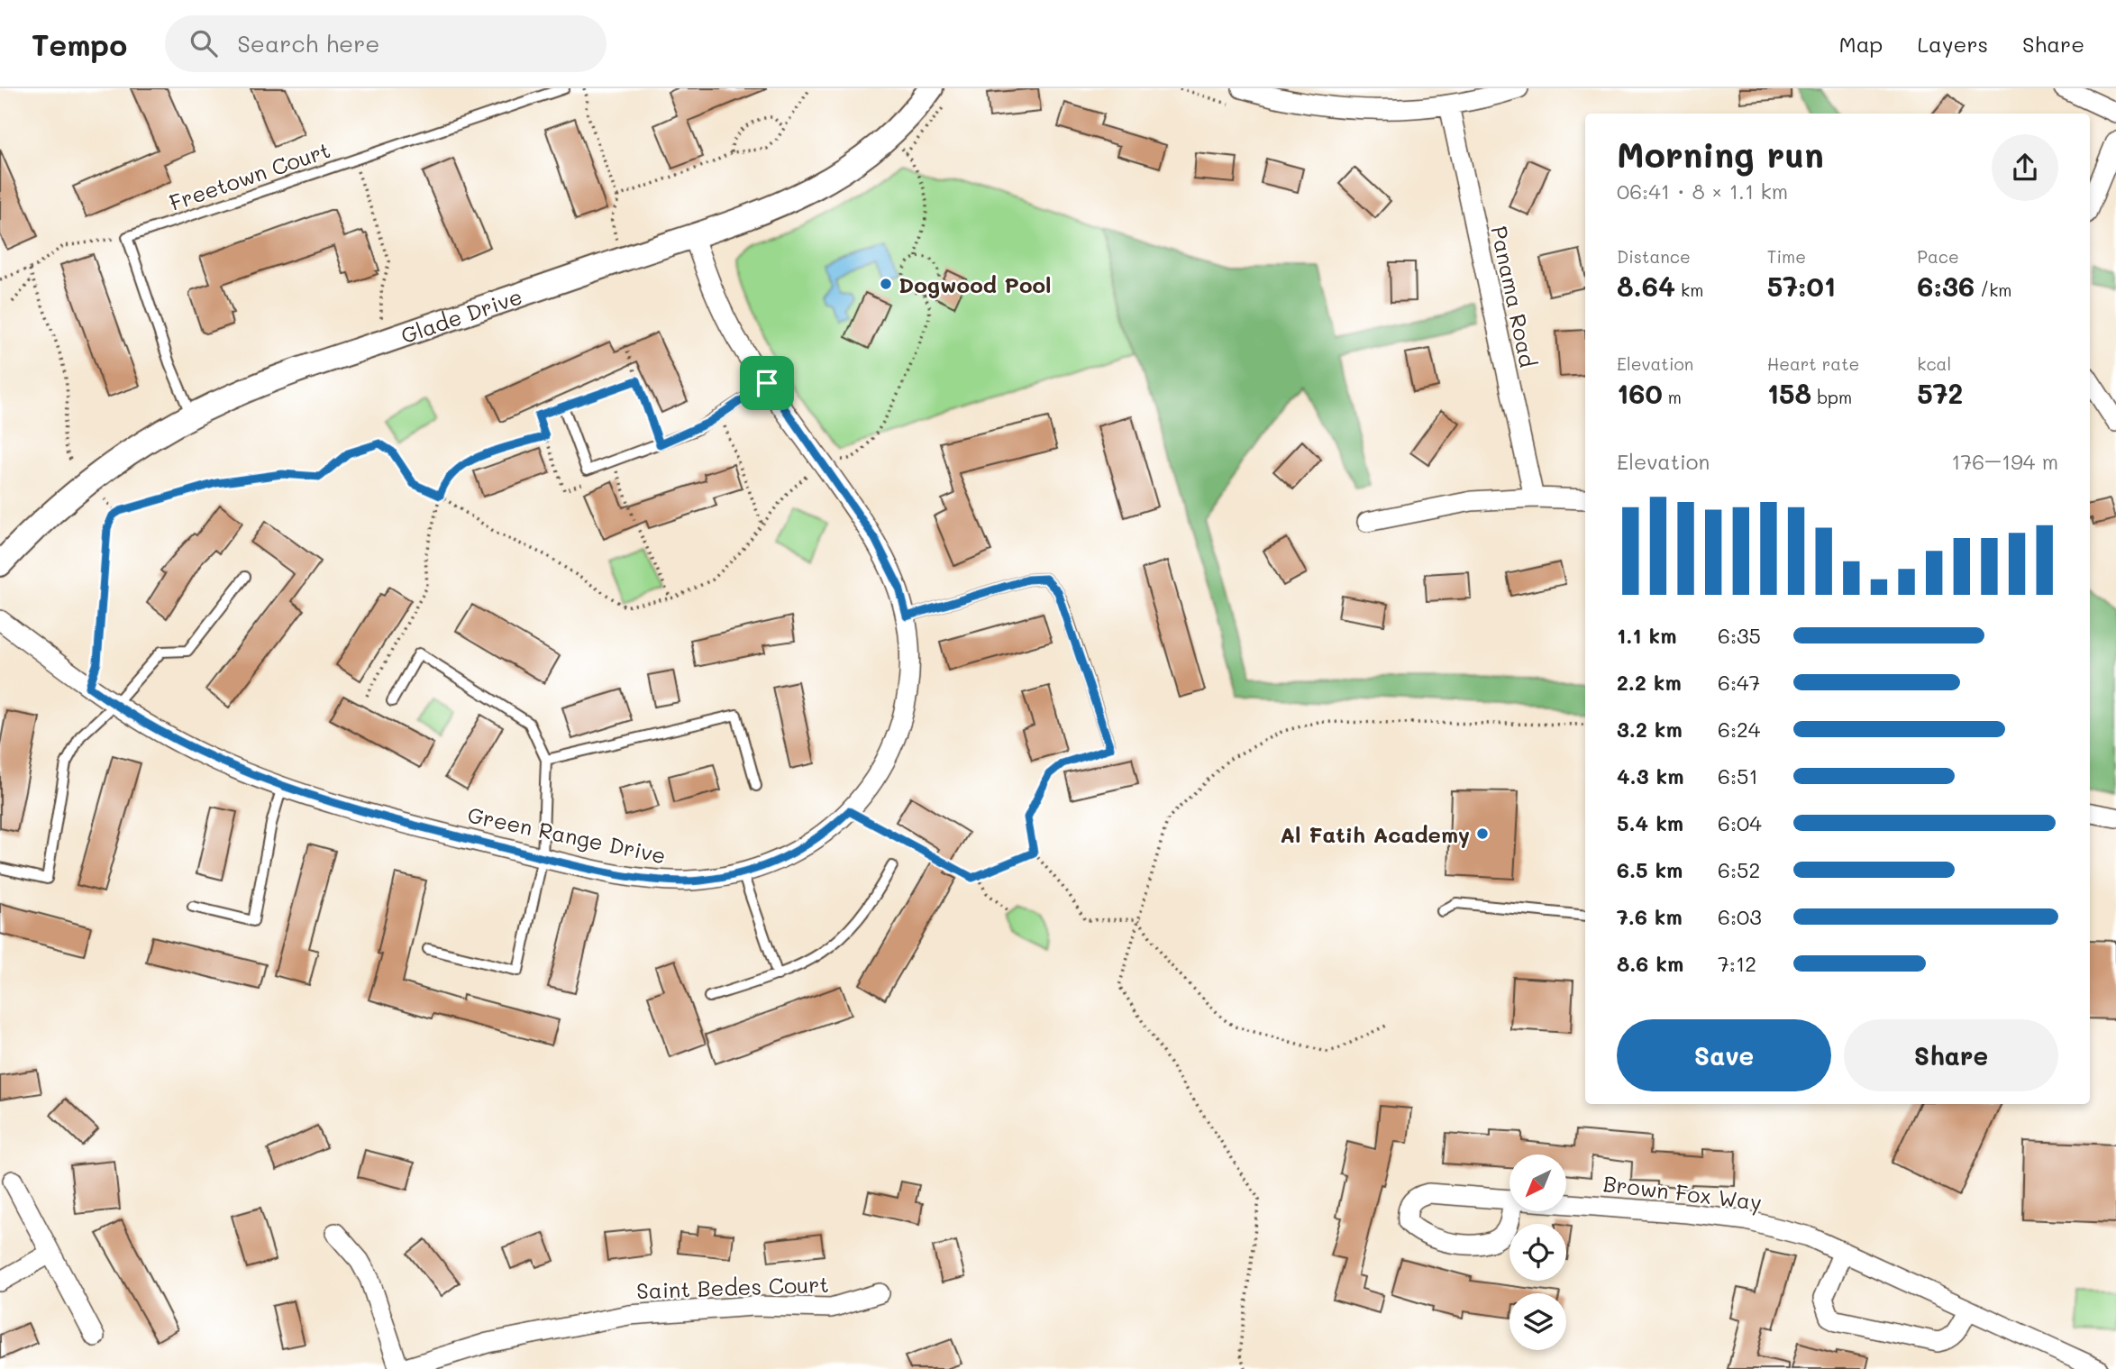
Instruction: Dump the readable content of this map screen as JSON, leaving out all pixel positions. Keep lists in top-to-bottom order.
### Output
{
  "streets": {
    "street": [
      "Panama Road",
      "Glade Drive",
      "Green Range Drive",
      "Brown Fox Way",
      "Saint Bedes Court"
    ],
    "lane": ["Freetown Court"]
  },
  "crossings": [
    ["Glade Drive", "Green Range Drive"]
  ],
  "places": ["Dogwood Pool", "Al Fatih Academy"],
  "north": "bottom left",
  "page": {
    "header": "Tempo",
    "search": "Search here",
    "nav": ["Map", "Layers", "Share"],
    "heading": ["Morning run", "06:41 · 8 × 1.1 km"],
    "stats": [
      ["Distance", "8.64 km"],
      ["Time", "57:01"],
      ["Pace", "6:36 /km"],
      ["Elevation", "160 m"],
      ["Heart rate", "158 bpm"],
      ["kcal", "572"]
    ],
    "chart": ["Elevation", "176–194 m"],
    "list": [
      {
        "name": "1.1 km",
        "note": "6:35"
      },
      {
        "name": "2.2 km",
        "note": "6:47"
      },
      {
        "name": "3.2 km",
        "note": "6:24"
      },
      {
        "name": "4.3 km",
        "note": "6:51"
      },
      {
        "name": "5.4 km",
        "note": "6:04"
      },
      {
        "name": "6.5 km",
        "note": "6:52"
      },
      {
        "name": "7.6 km",
        "note": "6:03"
      },
      {
        "name": "8.6 km",
        "note": "7:12"
      }
    ],
    "buttons": ["Save", "Share"]
  }
}
